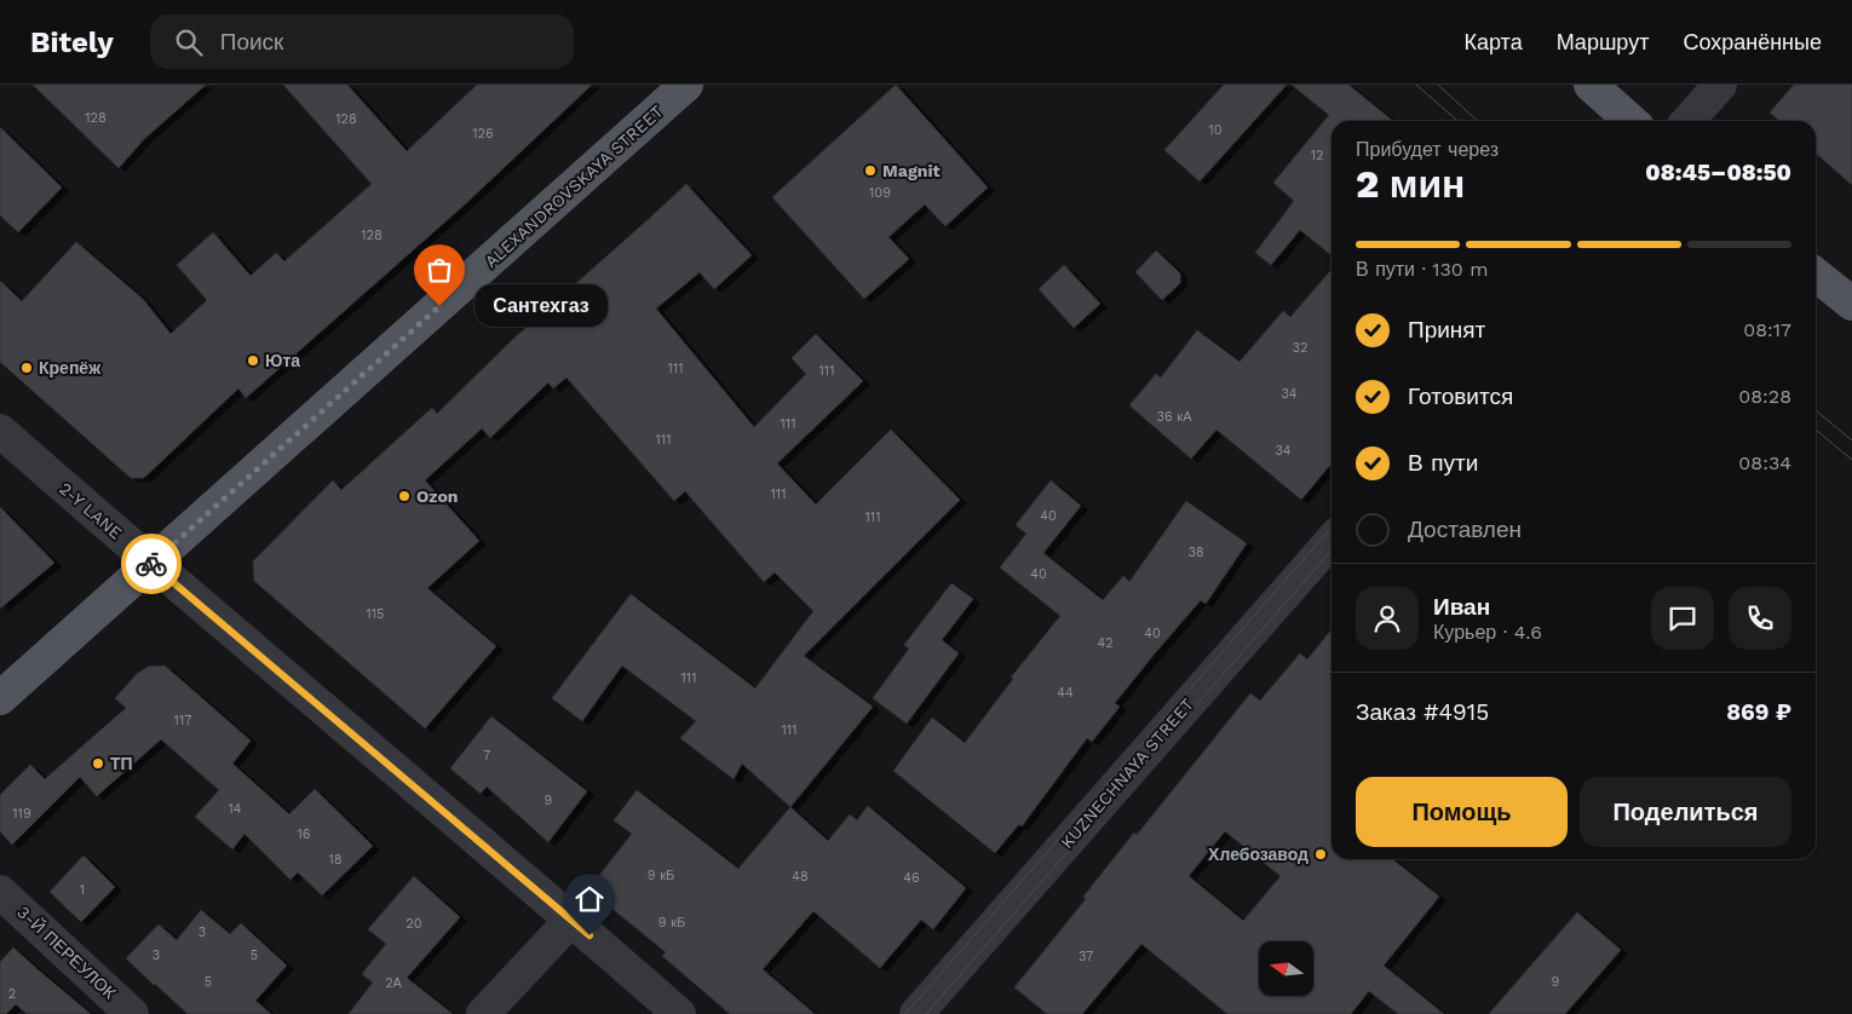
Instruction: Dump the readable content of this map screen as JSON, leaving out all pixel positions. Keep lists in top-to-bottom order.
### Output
{
  "streets": {
    "main road": ["ALEXANDROVSKAYA STREET"],
    "street": ["2-Y LANE", "KUZNECHNAYA STREET", "3-Й ПЕРЕУЛОК"]
  },
  "crossings": [
    ["ALEXANDROVSKAYA STREET", "2-Y LANE"]
  ],
  "places": [
    "Magnit",
    "Сантехгаз",
    "Юта",
    "Крепёж",
    "Ozon",
    "ТП",
    "Хлебозавод"
  ],
  "house_numbers": [
    "128",
    "128",
    "10",
    "126",
    "12",
    "109",
    "128",
    "32",
    "111",
    "111",
    "34",
    "36 кА",
    "111",
    "111",
    "34",
    "111",
    "40",
    "111",
    "38",
    "40",
    "115",
    "40",
    "42",
    "111",
    "44",
    "117",
    "111",
    "7",
    "9",
    "14",
    "119",
    "16",
    "18",
    "9 кБ",
    "48",
    "46",
    "1",
    "9 кБ",
    "20",
    "3",
    "3",
    "5",
    "37",
    "5",
    "9",
    "2А",
    "2"
  ],
  "north": "left",
  "page": {
    "header": "Bitely",
    "search": "Поиск",
    "nav": ["Карта", "Маршрут", "Сохранённые"],
    "heading": ["2 мин", "Прибудет через", "08:45–08:50"],
    "panel": [
      "Иван",
      "Курьер · 4.6",
      "Заказ #4915",
      "869 ₽"
    ],
    "bar": "В пути · 130 m",
    "bubble": "Сантехгаз",
    "list": [
      ["Принят", "08:17"],
      ["Готовится", "08:28"],
      ["В пути", "08:34"],
      "Доставлен"
    ],
    "buttons": ["Помощь", "Поделиться"]
  }
}
